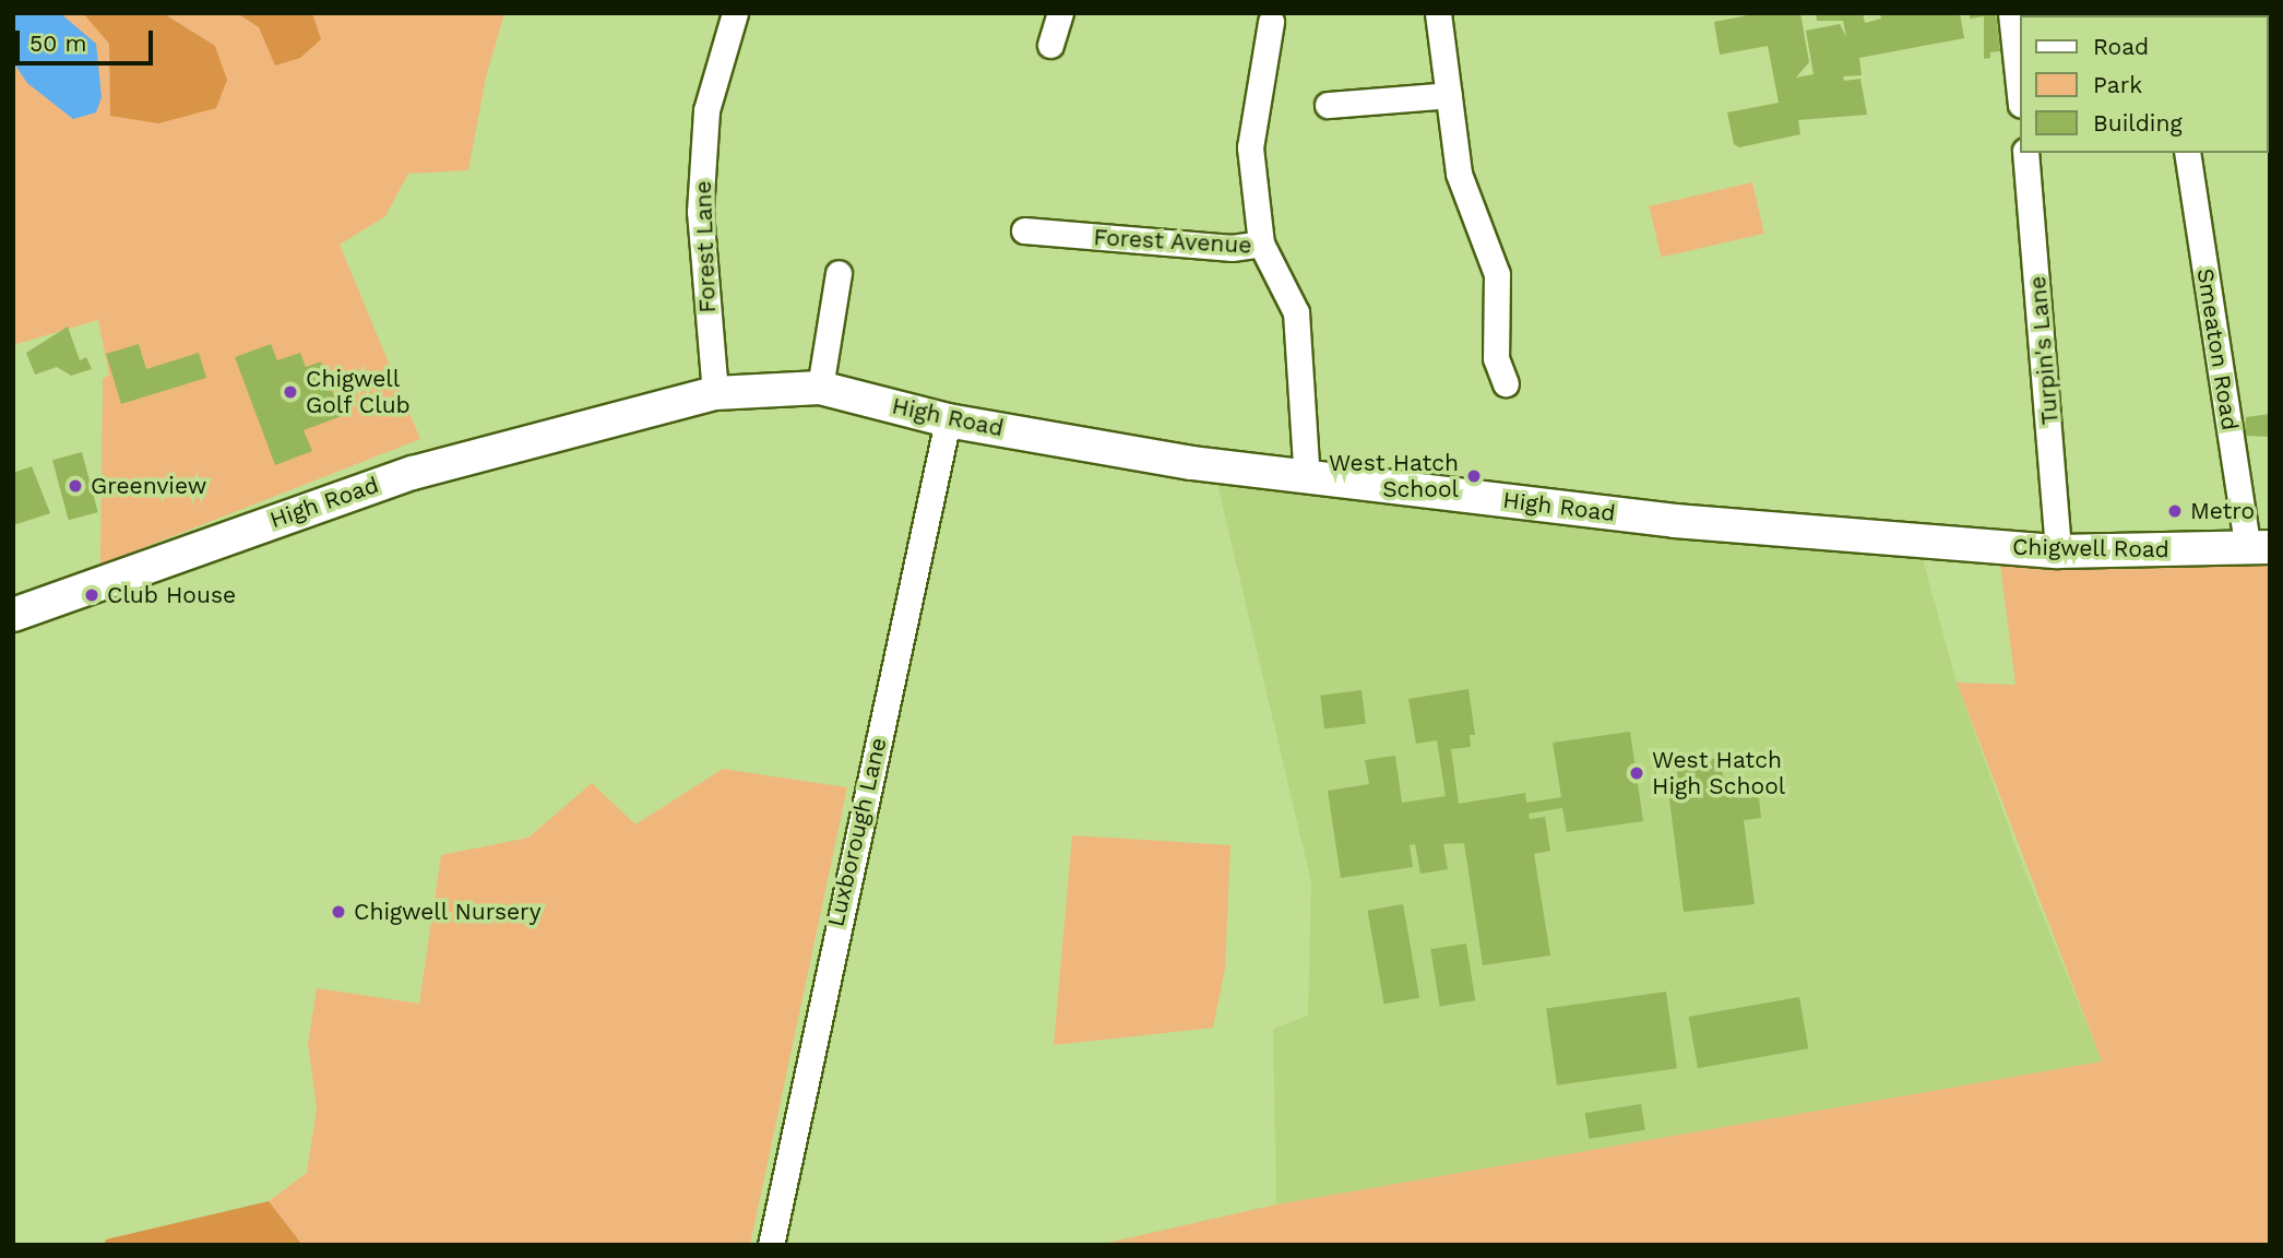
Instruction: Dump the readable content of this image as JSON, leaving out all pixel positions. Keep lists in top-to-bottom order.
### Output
{
  "streets": {
    "main road": ["High Road", "Chigwell Road"],
    "street": [
      "Forest Avenue",
      "Forest Lane",
      "Smeaton Road",
      "Turpin's Lane",
      "Luxborough Lane"
    ]
  },
  "crossings": [
    ["Forest Avenue", "High Road"],
    ["Forest Lane", "High Road"],
    ["Smeaton Road", "Chigwell Road"],
    ["Turpin's Lane", "Chigwell Road"],
    ["High Road", "Chigwell Road"],
    ["High Road", "Luxborough Lane"]
  ],
  "places": [
    "Chigwell Golf Club",
    "West Hatch School",
    "Greenview",
    "Metro",
    "Club House",
    "West Hatch High School",
    "Chigwell Nursery"
  ],
  "legend": ["Road", "Park", "Building"],
  "scale_bar": "50 m"
}
